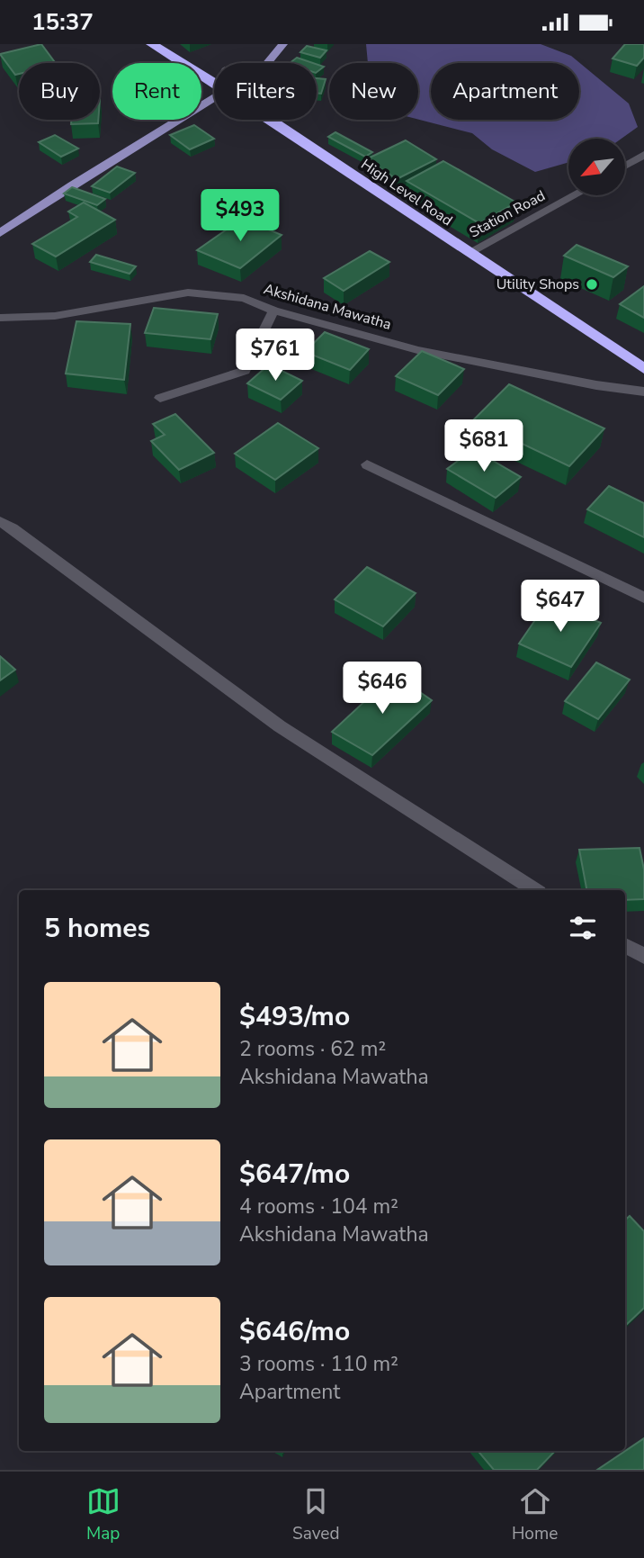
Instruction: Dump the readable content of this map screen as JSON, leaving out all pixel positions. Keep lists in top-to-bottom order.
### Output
{
  "streets": {
    "highway": ["High Level Road"],
    "street": ["Station Road", "Akshidana Mawatha"]
  },
  "crossings": [
    ["High Level Road", "Station Road"]
  ],
  "places": ["Utility Shops"],
  "north": "bottom left",
  "page": {
    "status": "15:37",
    "chip": [
      "Buy",
      "Rent",
      "Filters",
      "New",
      "Apartment"
    ],
    "price": [
      "$493",
      "$761",
      "$681",
      "$647",
      "$646"
    ],
    "heading": "5 homes",
    "list": [
      {
        "name": "$493/mo",
        "note": "2 rooms · 62 m² · Akshidana Mawatha"
      },
      {
        "name": "$647/mo",
        "note": "4 rooms · 104 m² · Akshidana Mawatha"
      },
      {
        "name": "$646/mo",
        "note": "3 rooms · 110 m² · Apartment"
      }
    ],
    "tabs": ["Map", "Saved", "Home"]
  }
}
